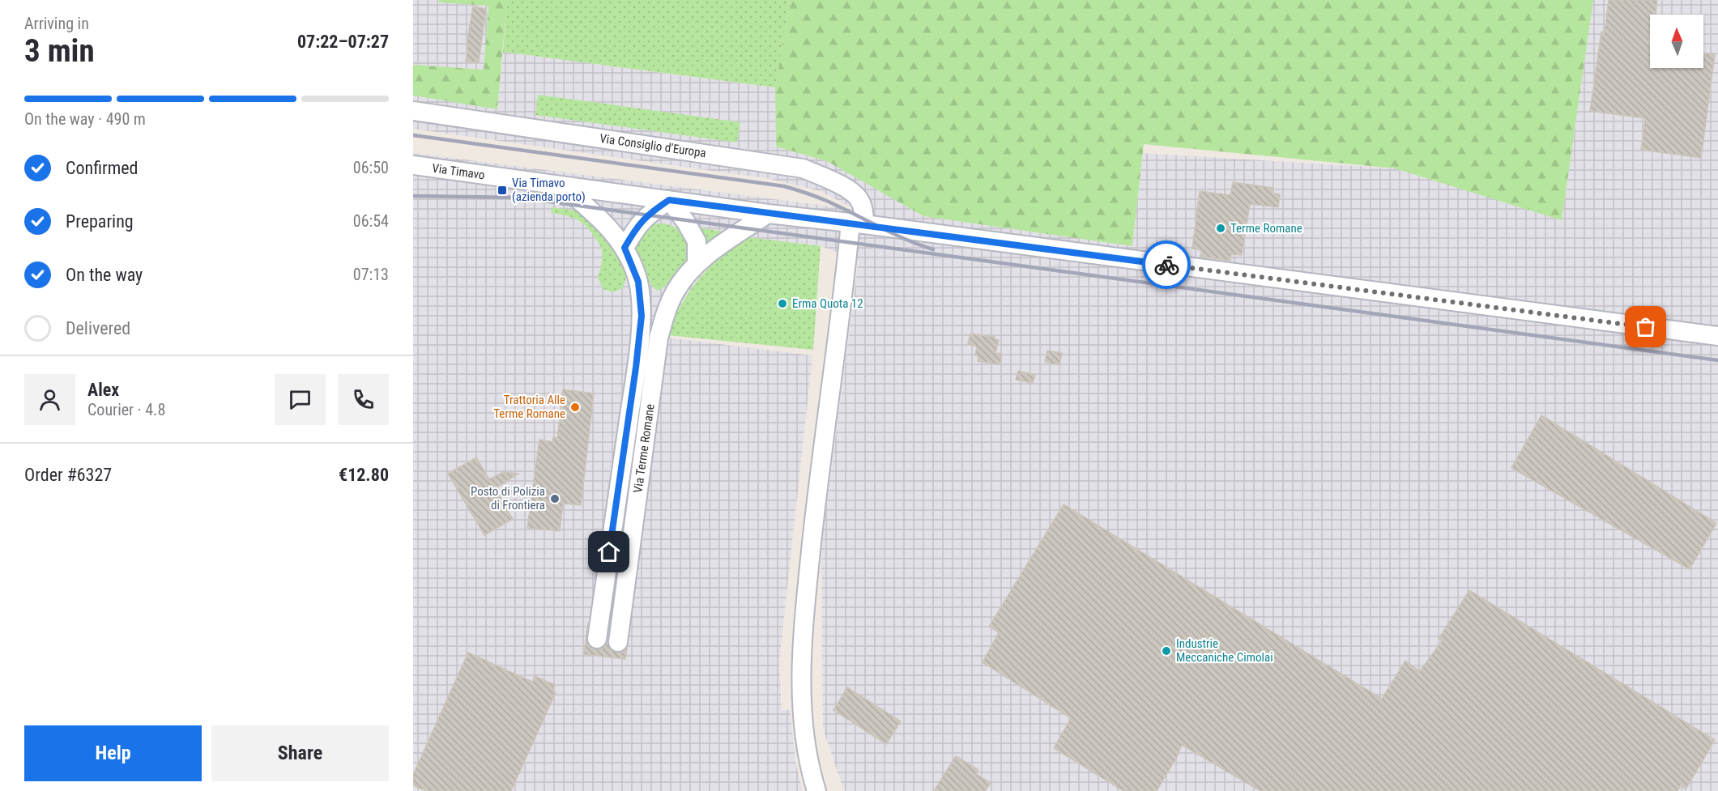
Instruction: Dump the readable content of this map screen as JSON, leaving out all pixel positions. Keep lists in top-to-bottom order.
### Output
{
  "streets": {
    "street": ["Via Consiglio d'Europa", "Via Timavo", "Via Terme Romane"]
  },
  "crossings": [
    ["Via Consiglio d'Europa", "Via Timavo"],
    ["Via Timavo", "Via Terme Romane"]
  ],
  "places": {
    "transit": ["Via Timavo (azienda porto)"],
    "other": [
      "Terme Romane",
      "Erma Quota 12",
      "Trattoria Alle Terme Romane",
      "Posto di Polizia di Frontiera",
      "Industrie Meccaniche Cimolai"
    ]
  },
  "north": "top",
  "page": {
    "heading": ["3 min", "Arriving in", "07:22–07:27"],
    "panel": [
      "Alex",
      "Courier · 4.8",
      "Order #6327",
      "€12.80"
    ],
    "bar": "On the way · 490 m",
    "list": [
      ["Confirmed", "06:50"],
      ["Preparing", "06:54"],
      ["On the way", "07:13"],
      "Delivered"
    ],
    "buttons": ["Help", "Share"]
  }
}
